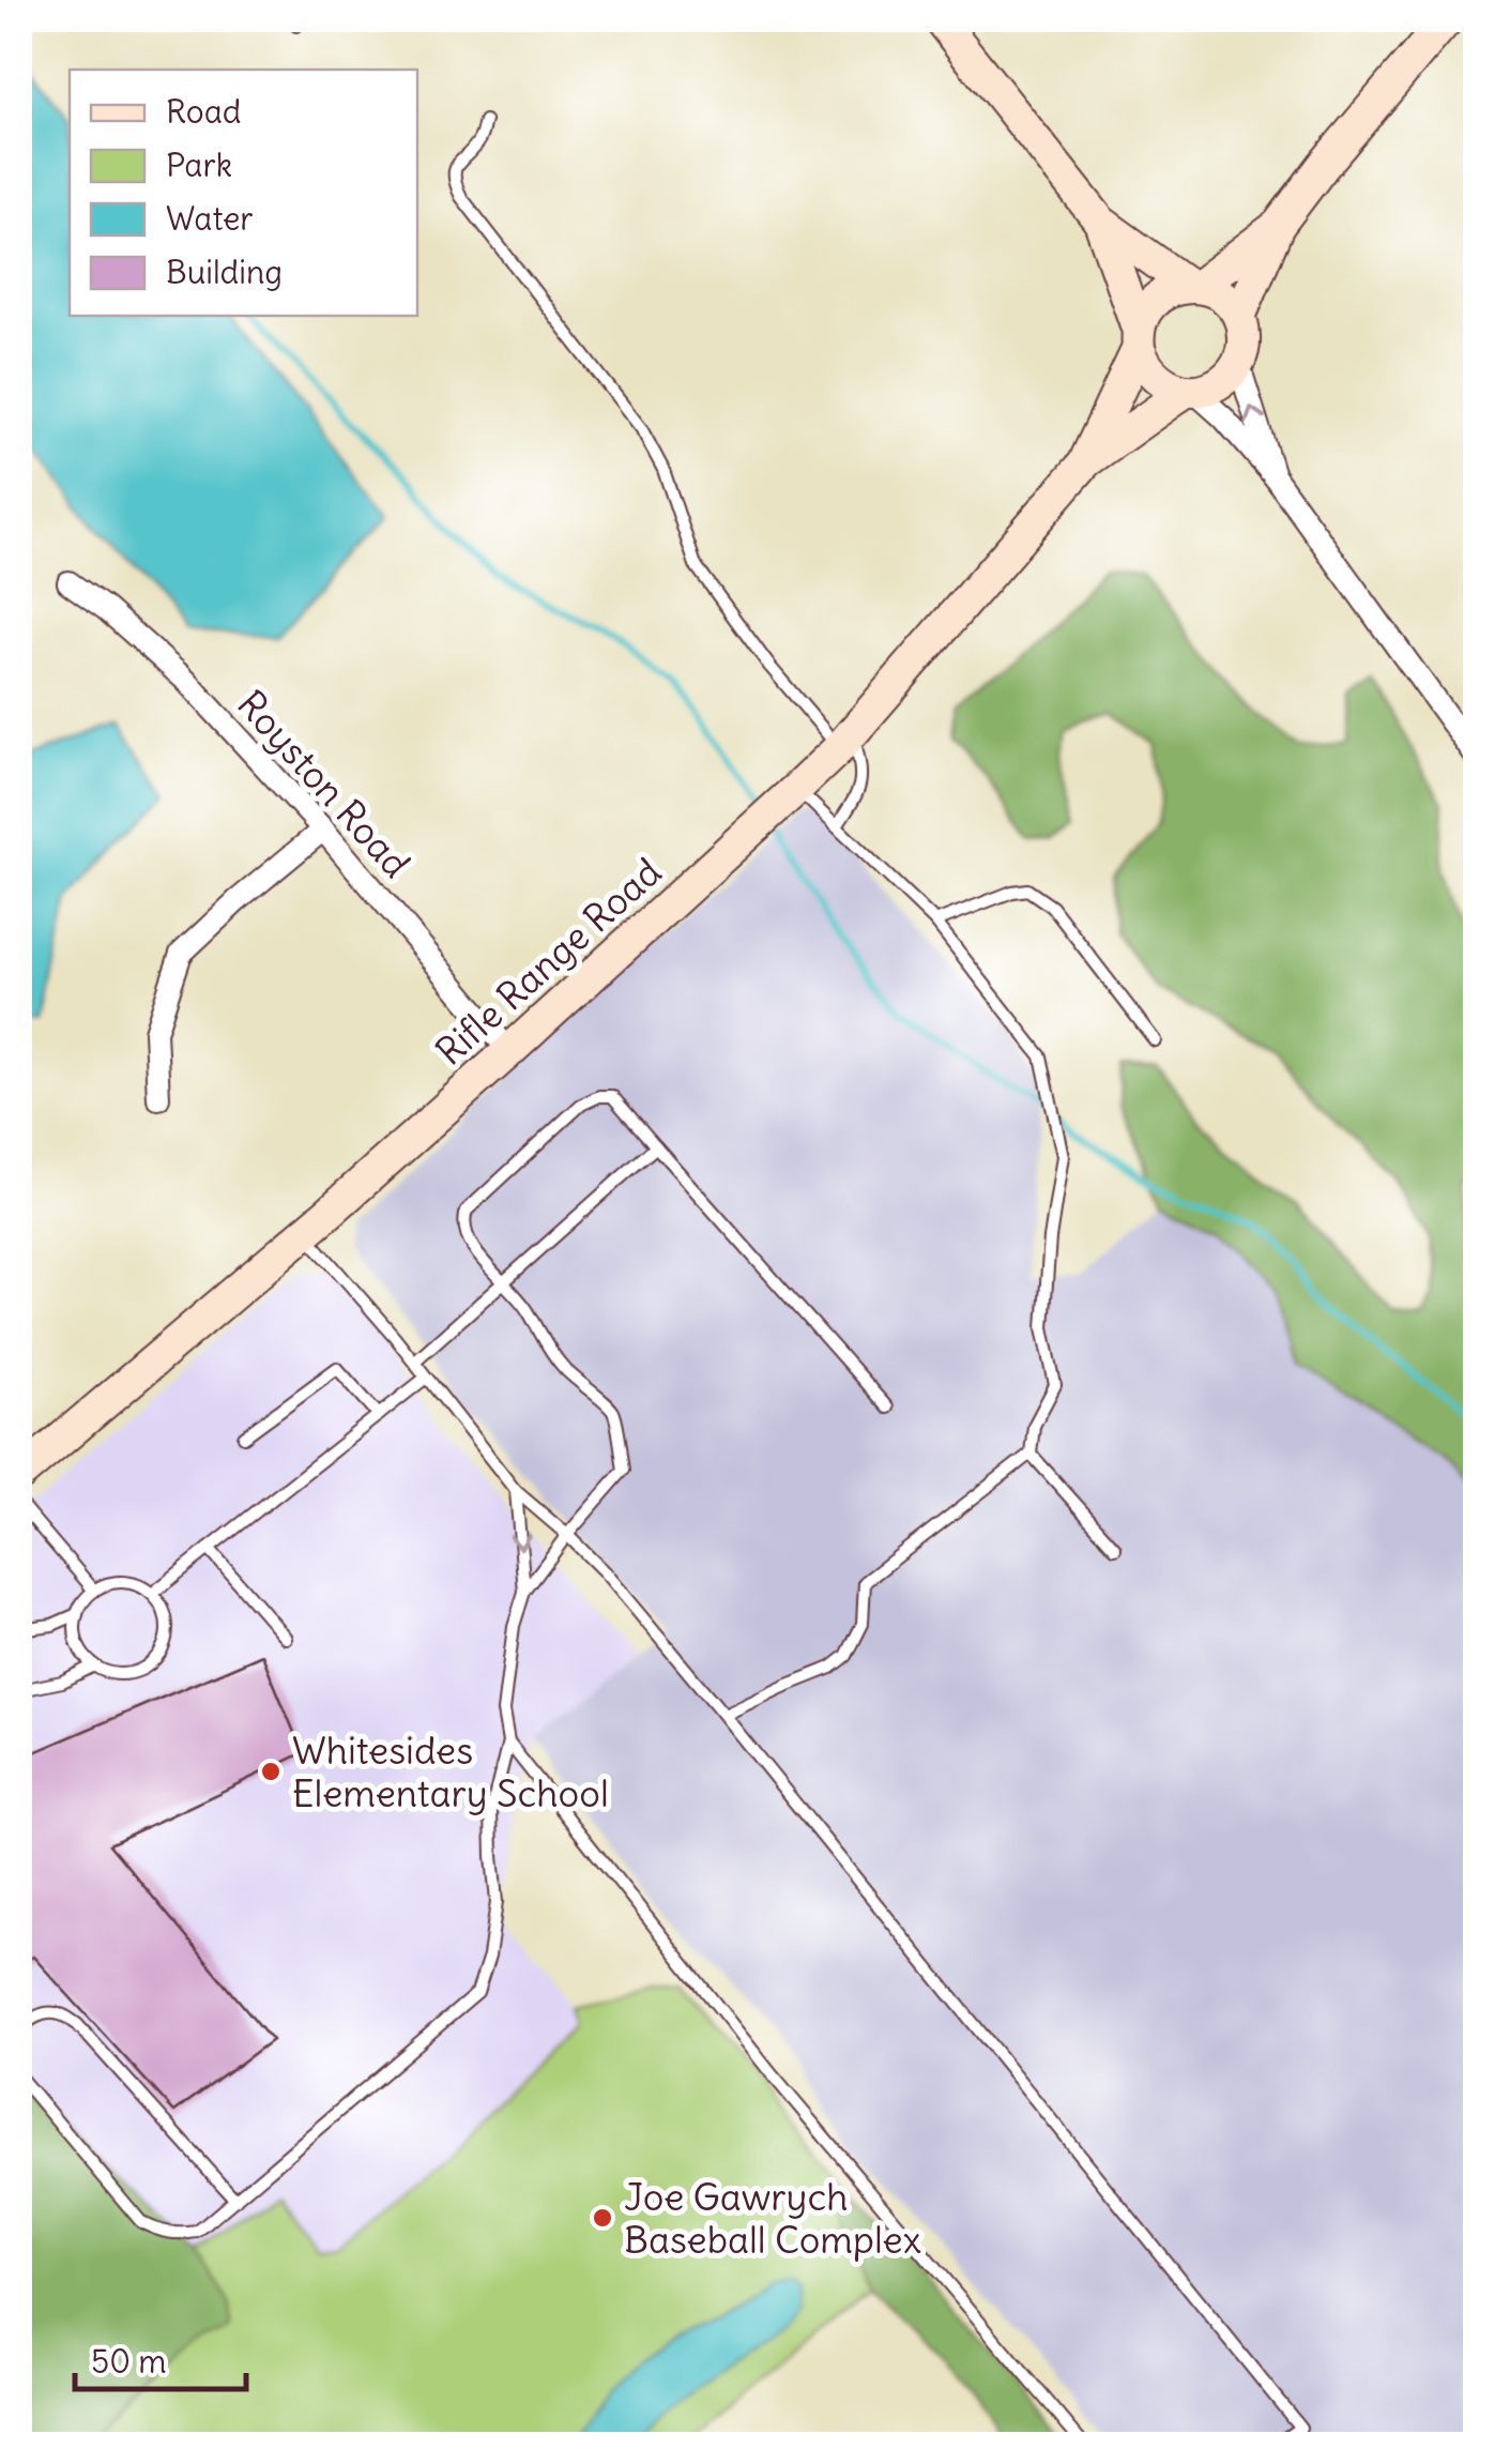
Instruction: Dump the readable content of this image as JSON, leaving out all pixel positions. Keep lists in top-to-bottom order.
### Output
{
  "streets": {
    "main road": ["Rifle Range Road"],
    "street": ["Royston Road"]
  },
  "crossings": [
    ["Royston Road", "Rifle Range Road"]
  ],
  "places": ["Whitesides Elementary School", "Joe Gawrych Baseball Complex"],
  "legend": [
    "Road",
    "Park",
    "Water",
    "Building"
  ],
  "scale_bar": "50 m"
}
